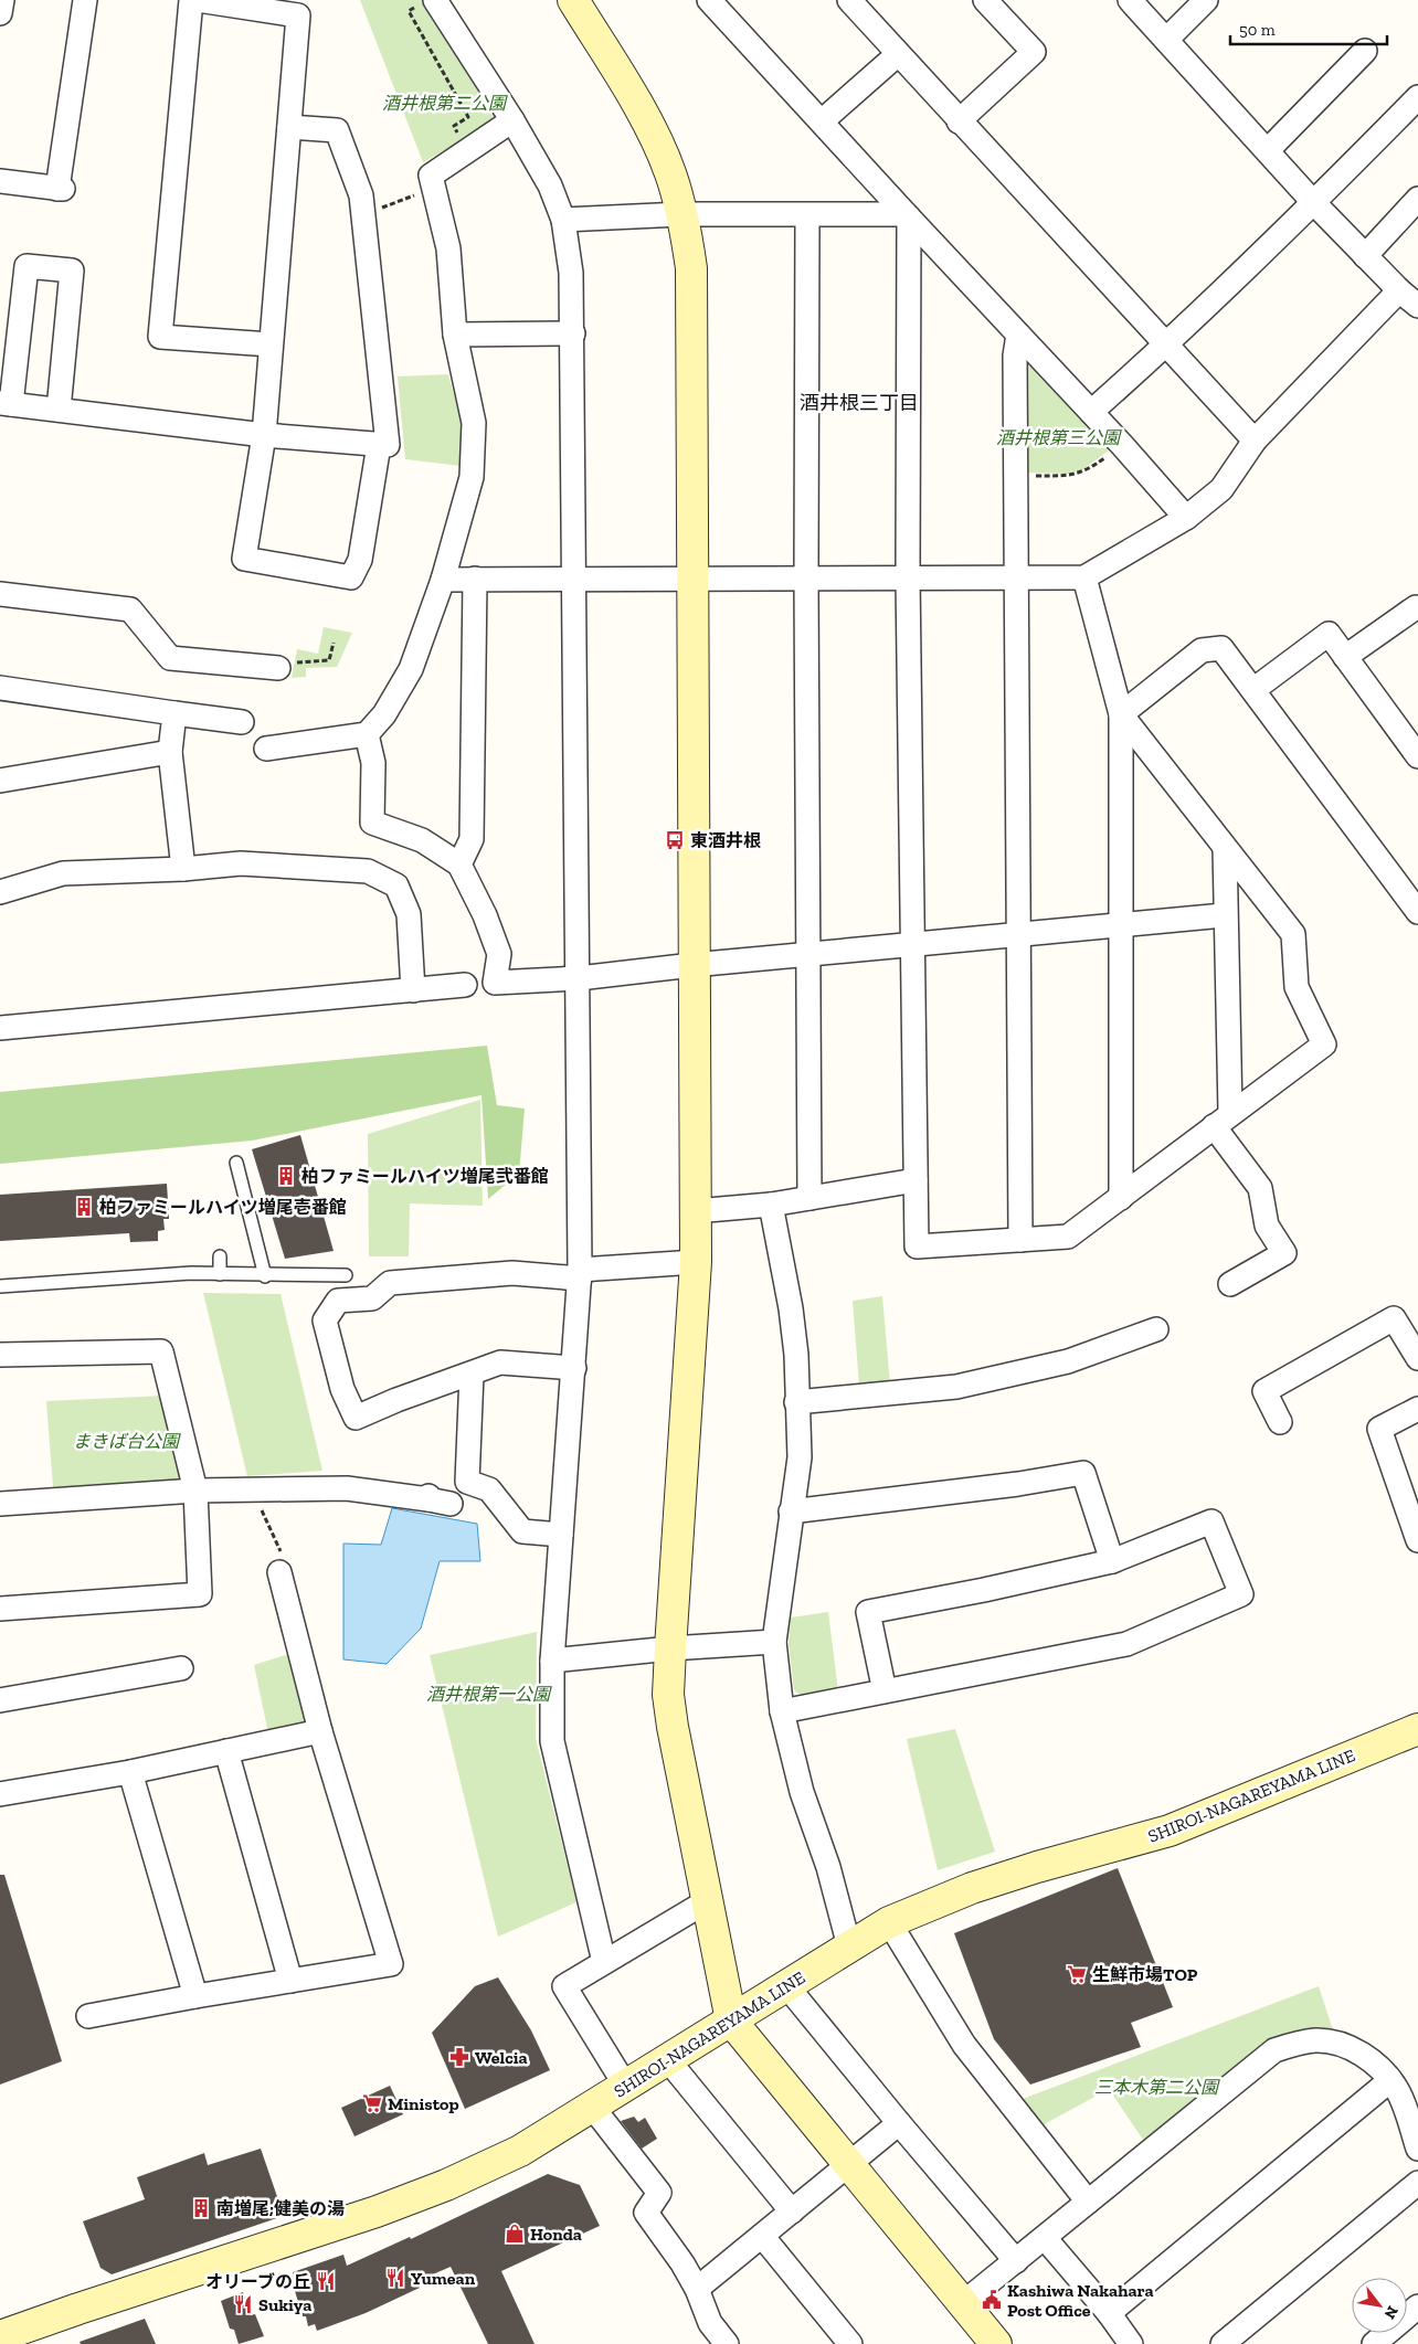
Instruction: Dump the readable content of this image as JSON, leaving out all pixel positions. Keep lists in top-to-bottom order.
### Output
{
  "streets": {
    "street": ["SHIROI-NAGAREYAMA LINE"]
  },
  "districts": ["酒井根三丁目"],
  "parks": [
    "酒井根第二公園",
    "酒井根第三公園",
    "まきば台公園",
    "酒井根第一公園",
    "三本木第二公園"
  ],
  "places": {
    "bus stop": ["東酒井根"],
    "building": ["柏ファミールハイツ増尾弐番館", "柏ファミールハイツ増尾壱番館", "南増尾;健美の湯"],
    "supermarket": ["生鮮市場TOP", "Ministop"],
    "pharmacy": ["Welcia"],
    "shop": ["Honda"],
    "restaurant": ["Yumean", "オリーブの丘", "Sukiya"],
    "public building": ["Kashiwa Nakahara Post Office"]
  },
  "scale_bar": "50 m",
  "north": "bottom right"
}
